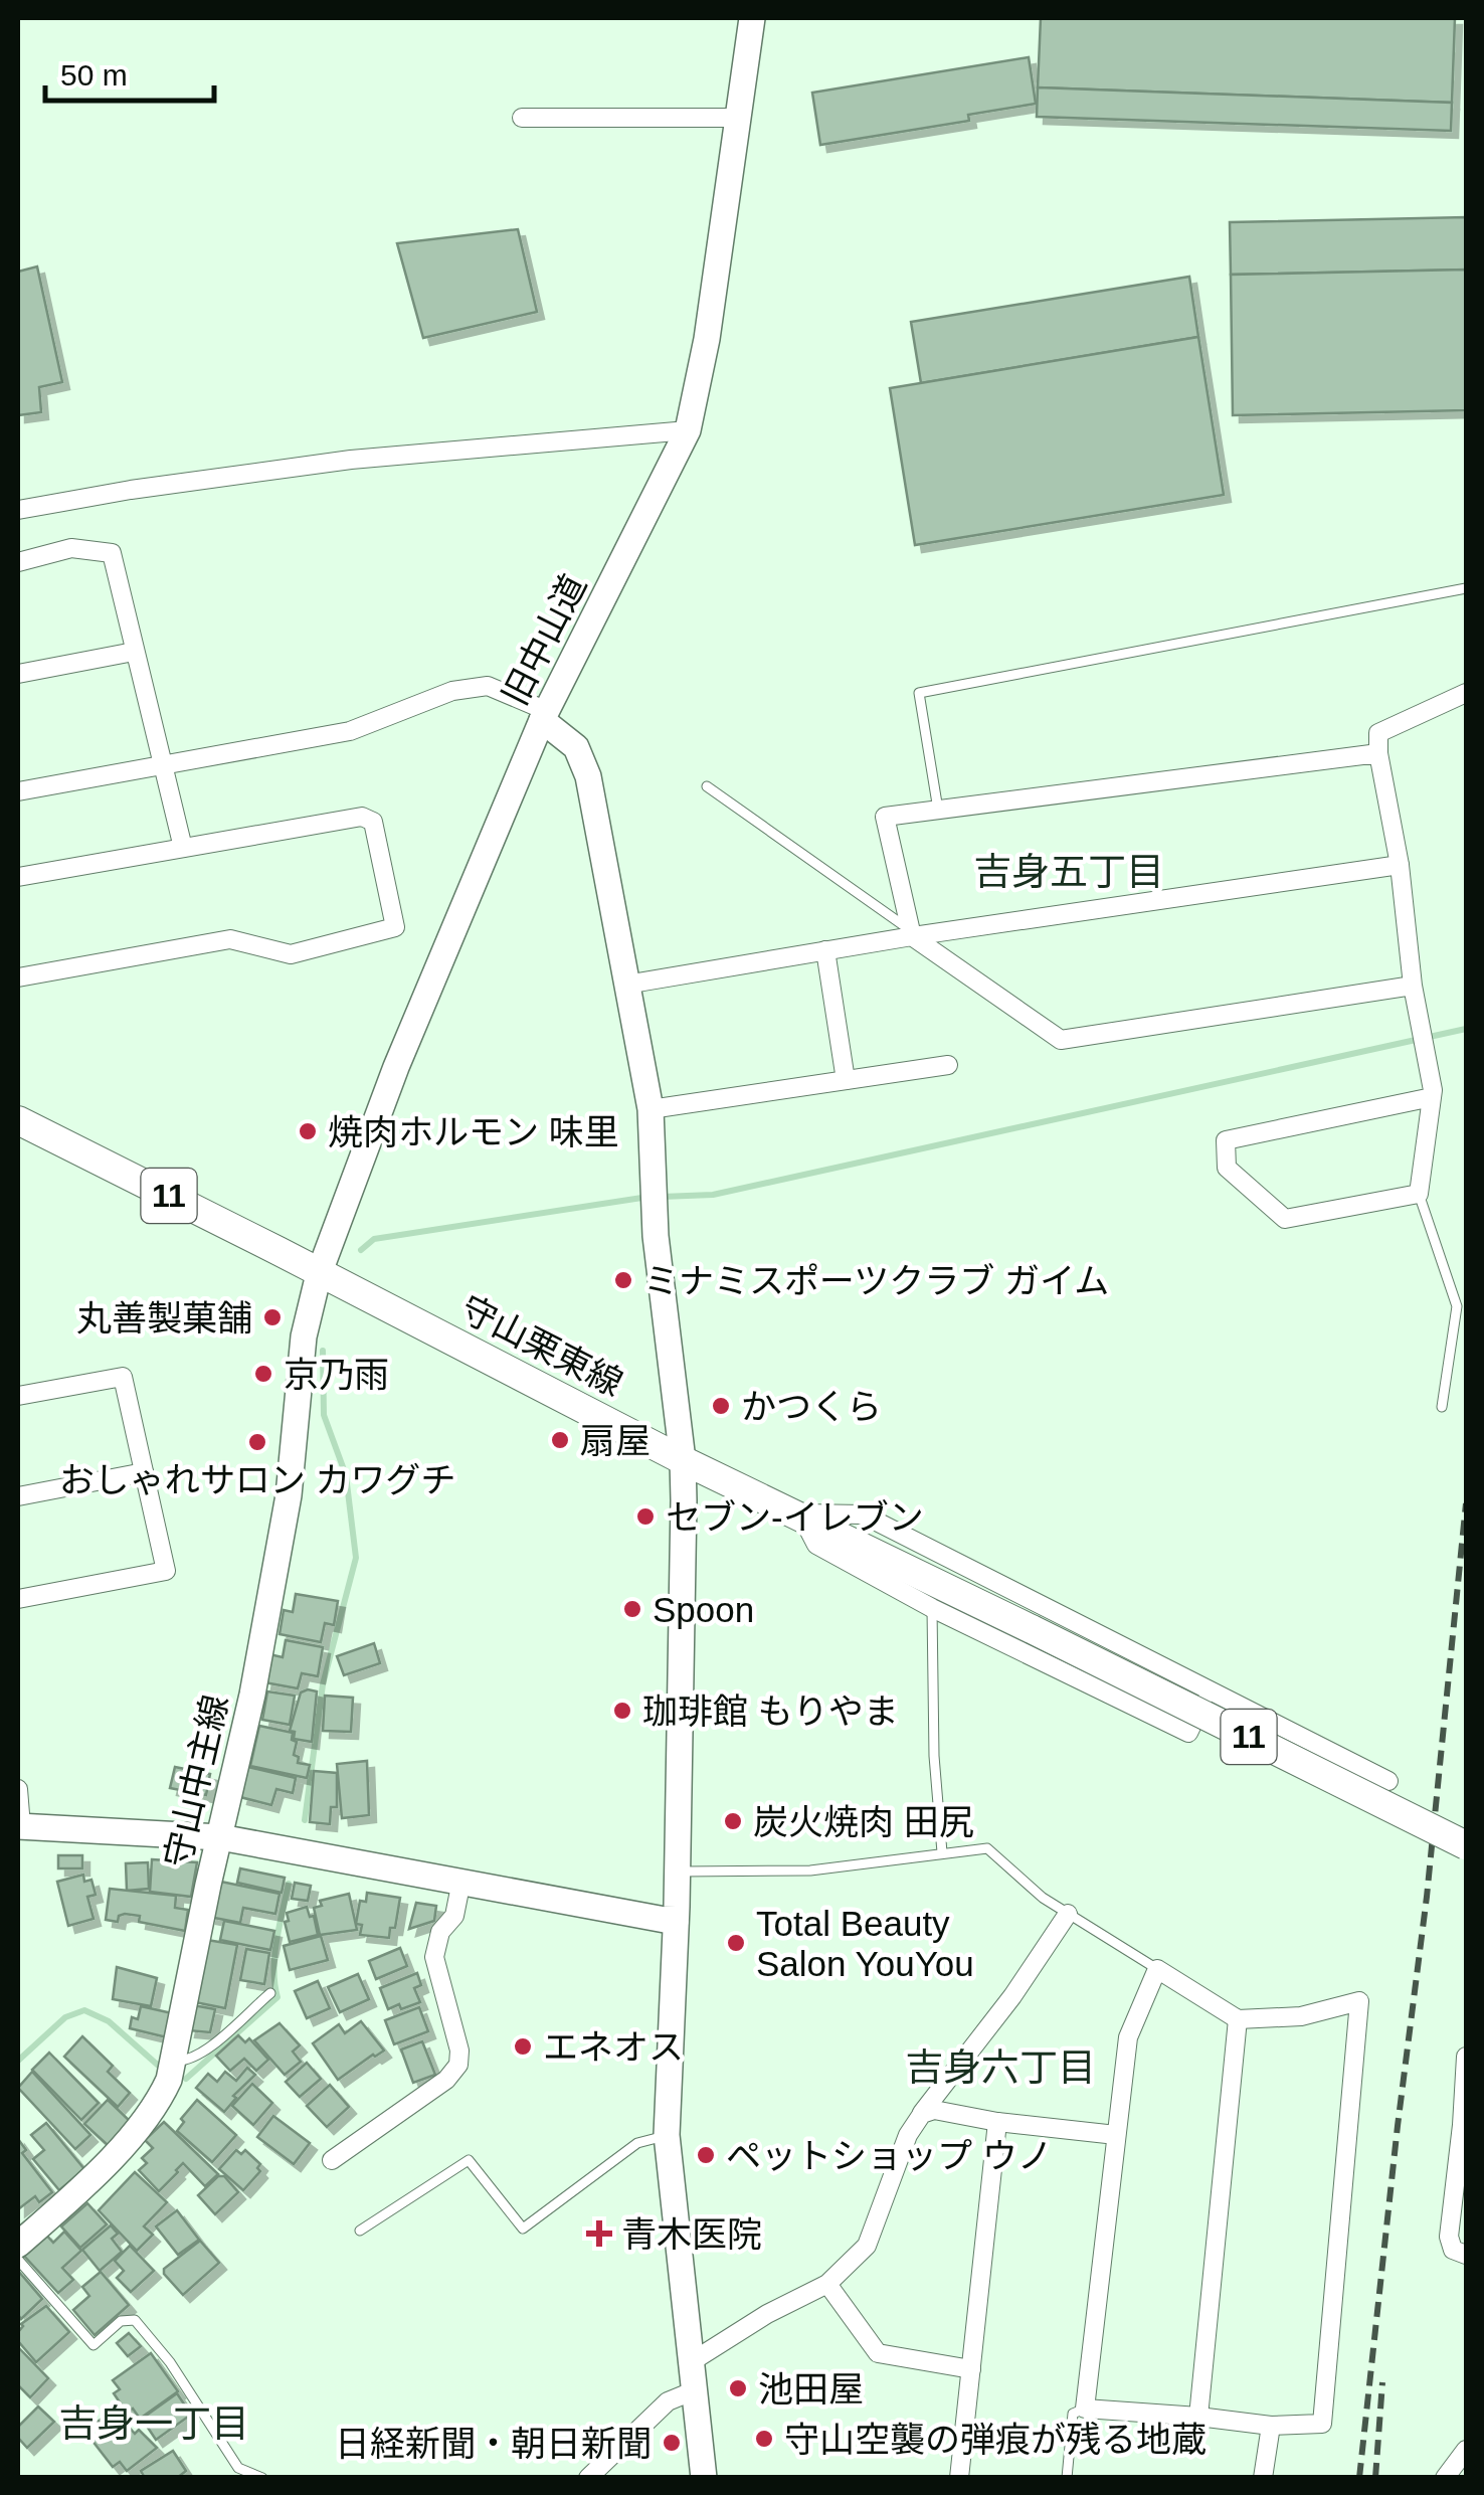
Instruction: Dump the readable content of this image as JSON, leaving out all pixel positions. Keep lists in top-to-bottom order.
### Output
{
  "streets": {
    "main road": ["11", "守山栗東線"],
    "street": ["旧中山道", "守山中主線"]
  },
  "crossings": [
    ["旧中山道", "守山栗東線"],
    ["旧中山道", "守山中主線"],
    ["守山栗東線", "守山中主線"]
  ],
  "districts": ["吉身五丁目", "吉身六丁目", "吉身一丁目"],
  "places": {
    "other": [
      "焼肉ホルモン 味里",
      "ミナミスポーツクラブ ガイム",
      "丸善製菓舗",
      "京乃雨",
      "かつくら",
      "扇屋",
      "おしゃれサロン カワグチ",
      "セブン-イレブン",
      "Spoon",
      "珈琲館 もりやま",
      "炭火焼肉 田尻",
      "Total Beauty Salon YouYou",
      "エネオス",
      "ペットショップ ウノ",
      "池田屋",
      "守山空襲の弾痕が残る地蔵",
      "日経新聞・朝日新聞"
    ],
    "health": ["青木医院"]
  },
  "scale_bar": "50 m"
}
